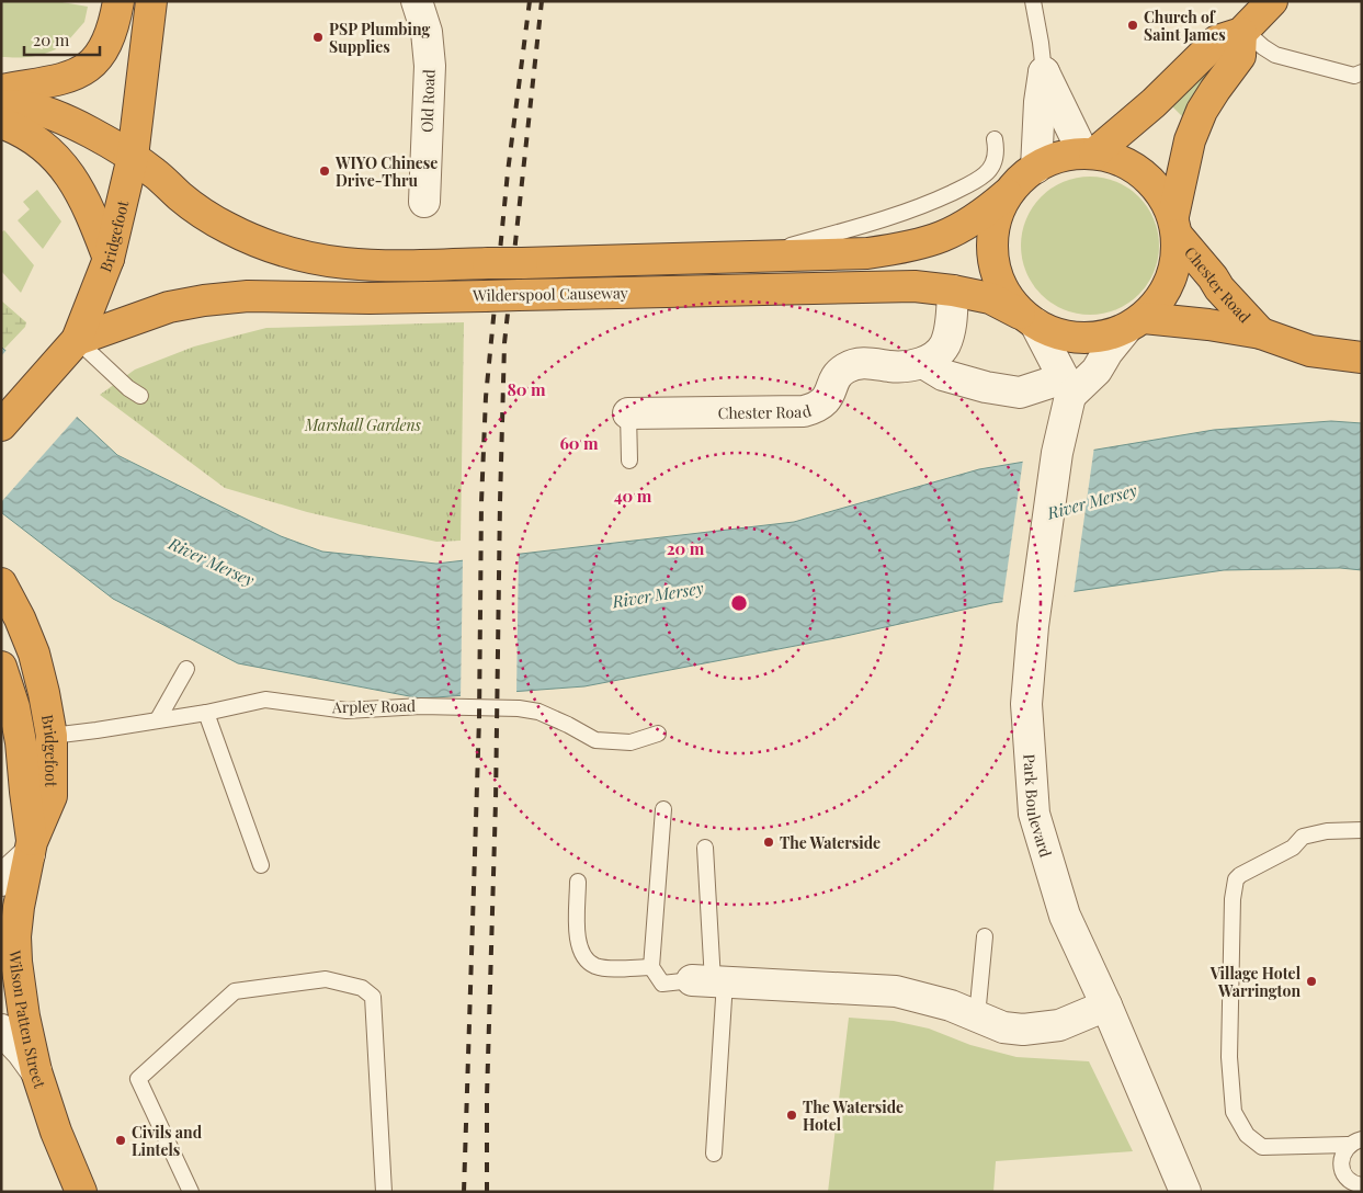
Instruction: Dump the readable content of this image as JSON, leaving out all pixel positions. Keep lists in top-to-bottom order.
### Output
{
  "streets": {
    "highway": [
      "Bridgefoot",
      "Chester Road",
      "Wilderspool Causeway",
      "Wilson Patten Street"
    ],
    "street": ["Old Road", "Park Boulevard"],
    "lane": ["Arpley Road"]
  },
  "crossings": [
    ["Bridgefoot", "Wilderspool Causeway"],
    ["Bridgefoot", "Arpley Road"],
    ["Bridgefoot", "Wilson Patten Street"],
    ["Chester Road", "Wilderspool Causeway"]
  ],
  "water": ["River Mersey"],
  "parks": ["Marshall Gardens"],
  "places": [
    "Church of Saint James",
    "PSP Plumbing Supplies",
    "WIYO Chinese Drive-Thru",
    "The Waterside",
    "Village Hotel Warrington",
    "The Waterside Hotel",
    "Civils and Lintels"
  ],
  "scale_bar": "20 m",
  "rings": [
    "80 m",
    "60 m",
    "40 m",
    "20 m"
  ]
}
